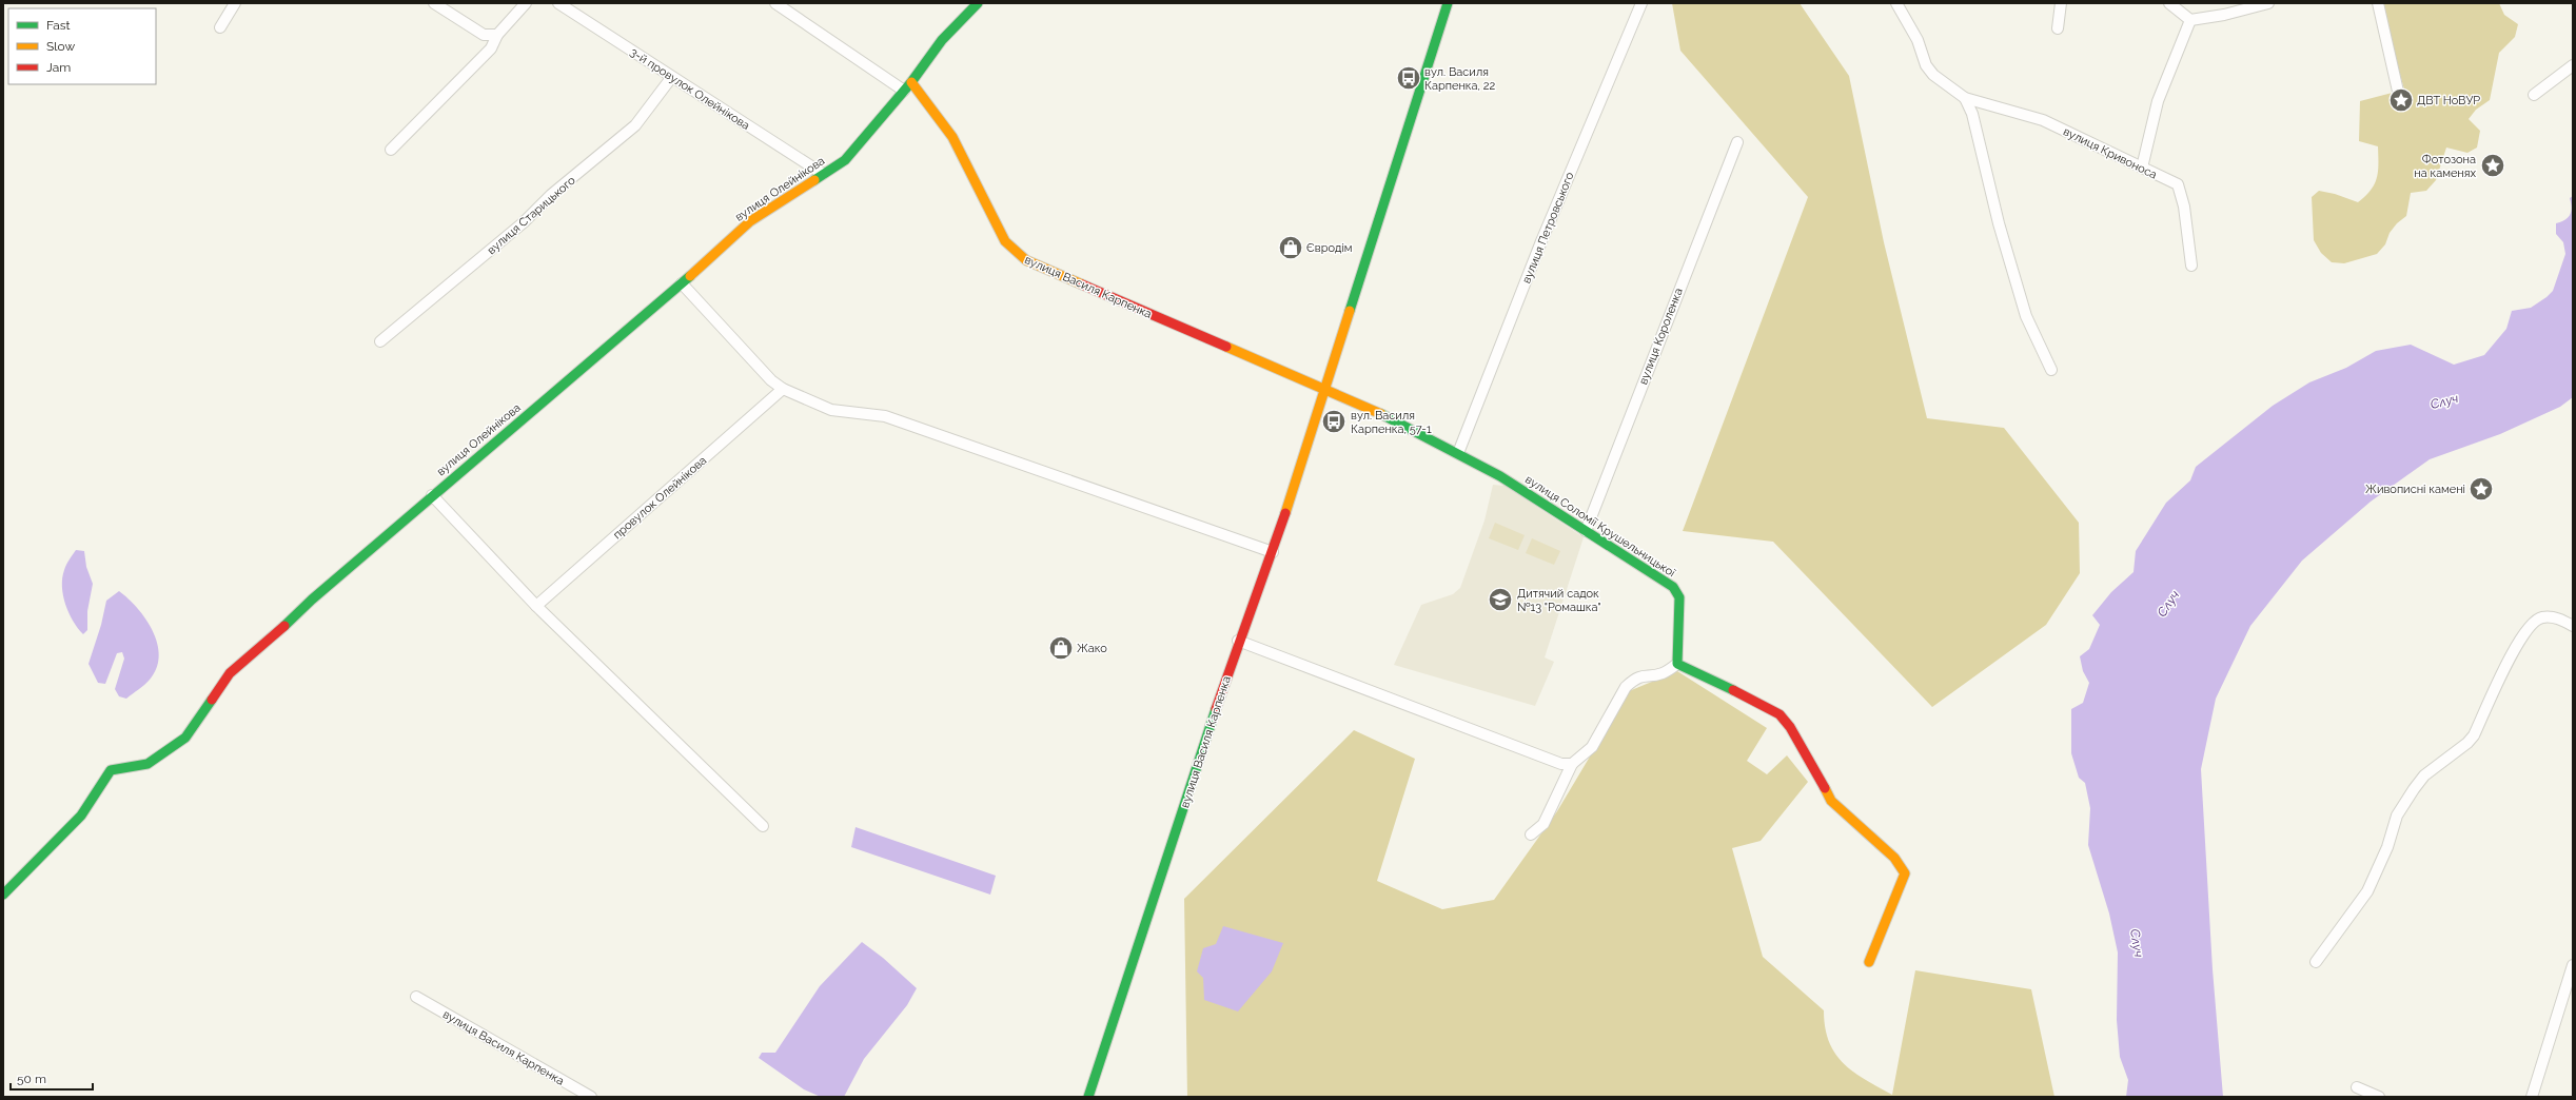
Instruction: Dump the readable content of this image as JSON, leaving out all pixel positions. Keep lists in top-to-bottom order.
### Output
{
  "streets": {
    "street": [
      "3-й провулок Олейнікова",
      "вулиця Кривоноса",
      "вулиця Олейнікова",
      "вулиця Старицького",
      "вулиця Петровського",
      "вулиця Василя Карпенка",
      "вулиця Короленка",
      "провулок Олейнікова",
      "вулиця Соломії Крушельницької"
    ]
  },
  "crossings": [
    ["3-й провулок Олейнікова", "вулиця Олейнікова"],
    ["3-й провулок Олейнікова", "вулиця Старицького"],
    ["вулиця Олейнікова", "вулиця Василя Карпенка"],
    ["вулиця Петровського", "вулиця Соломії Крушельницької"],
    ["вулиця Василя Карпенка", "вулиця Соломії Крушельницької"],
    ["вулиця Короленка", "вулиця Соломії Крушельницької"]
  ],
  "water": ["Случ"],
  "places": {
    "bus stop": ["вул. Василя Карпенка, 22", "вул. Василя Карпенка, 57-1"],
    "place": ["ДВТ НоВУР", "Фотозона на каменях", "Живописні камені"],
    "shop": ["Євродім", "Жако"],
    "school or university": ["Дитячий садок №13 \"Ромашка\""]
  },
  "legend": ["Fast", "Slow", "Jam"],
  "scale_bar": "50 m"
}
